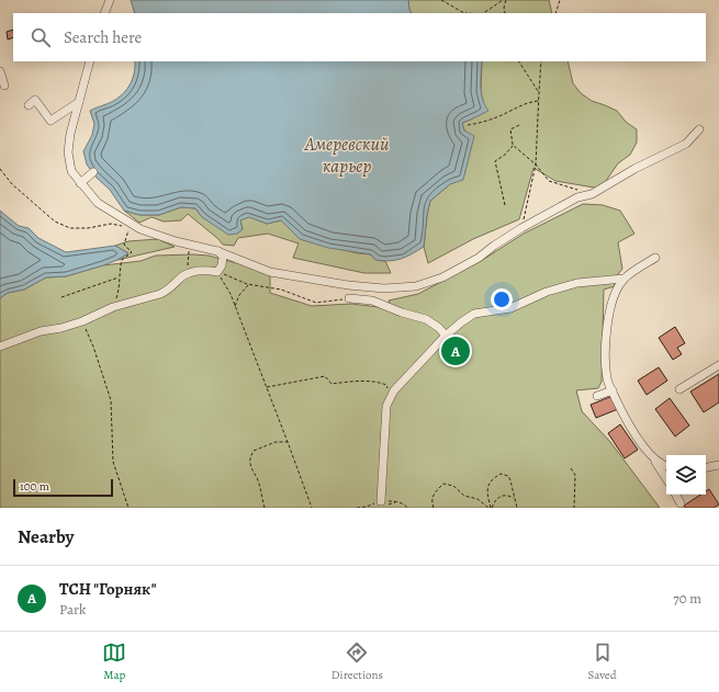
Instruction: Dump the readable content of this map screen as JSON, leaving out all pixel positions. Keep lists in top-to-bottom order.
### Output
{
  "water": ["Амеревский карьер"],
  "scale_bar": "100 m",
  "page": {
    "search": "Search here",
    "pins": "A",
    "scale": "100 m",
    "heading": "Nearby",
    "list": [
      {
        "mark": "A",
        "name": "ТСН \"Горняк\"",
        "note": "Park",
        "value": "70 m"
      }
    ],
    "nav": ["Map", "Directions", "Saved"]
  }
}
